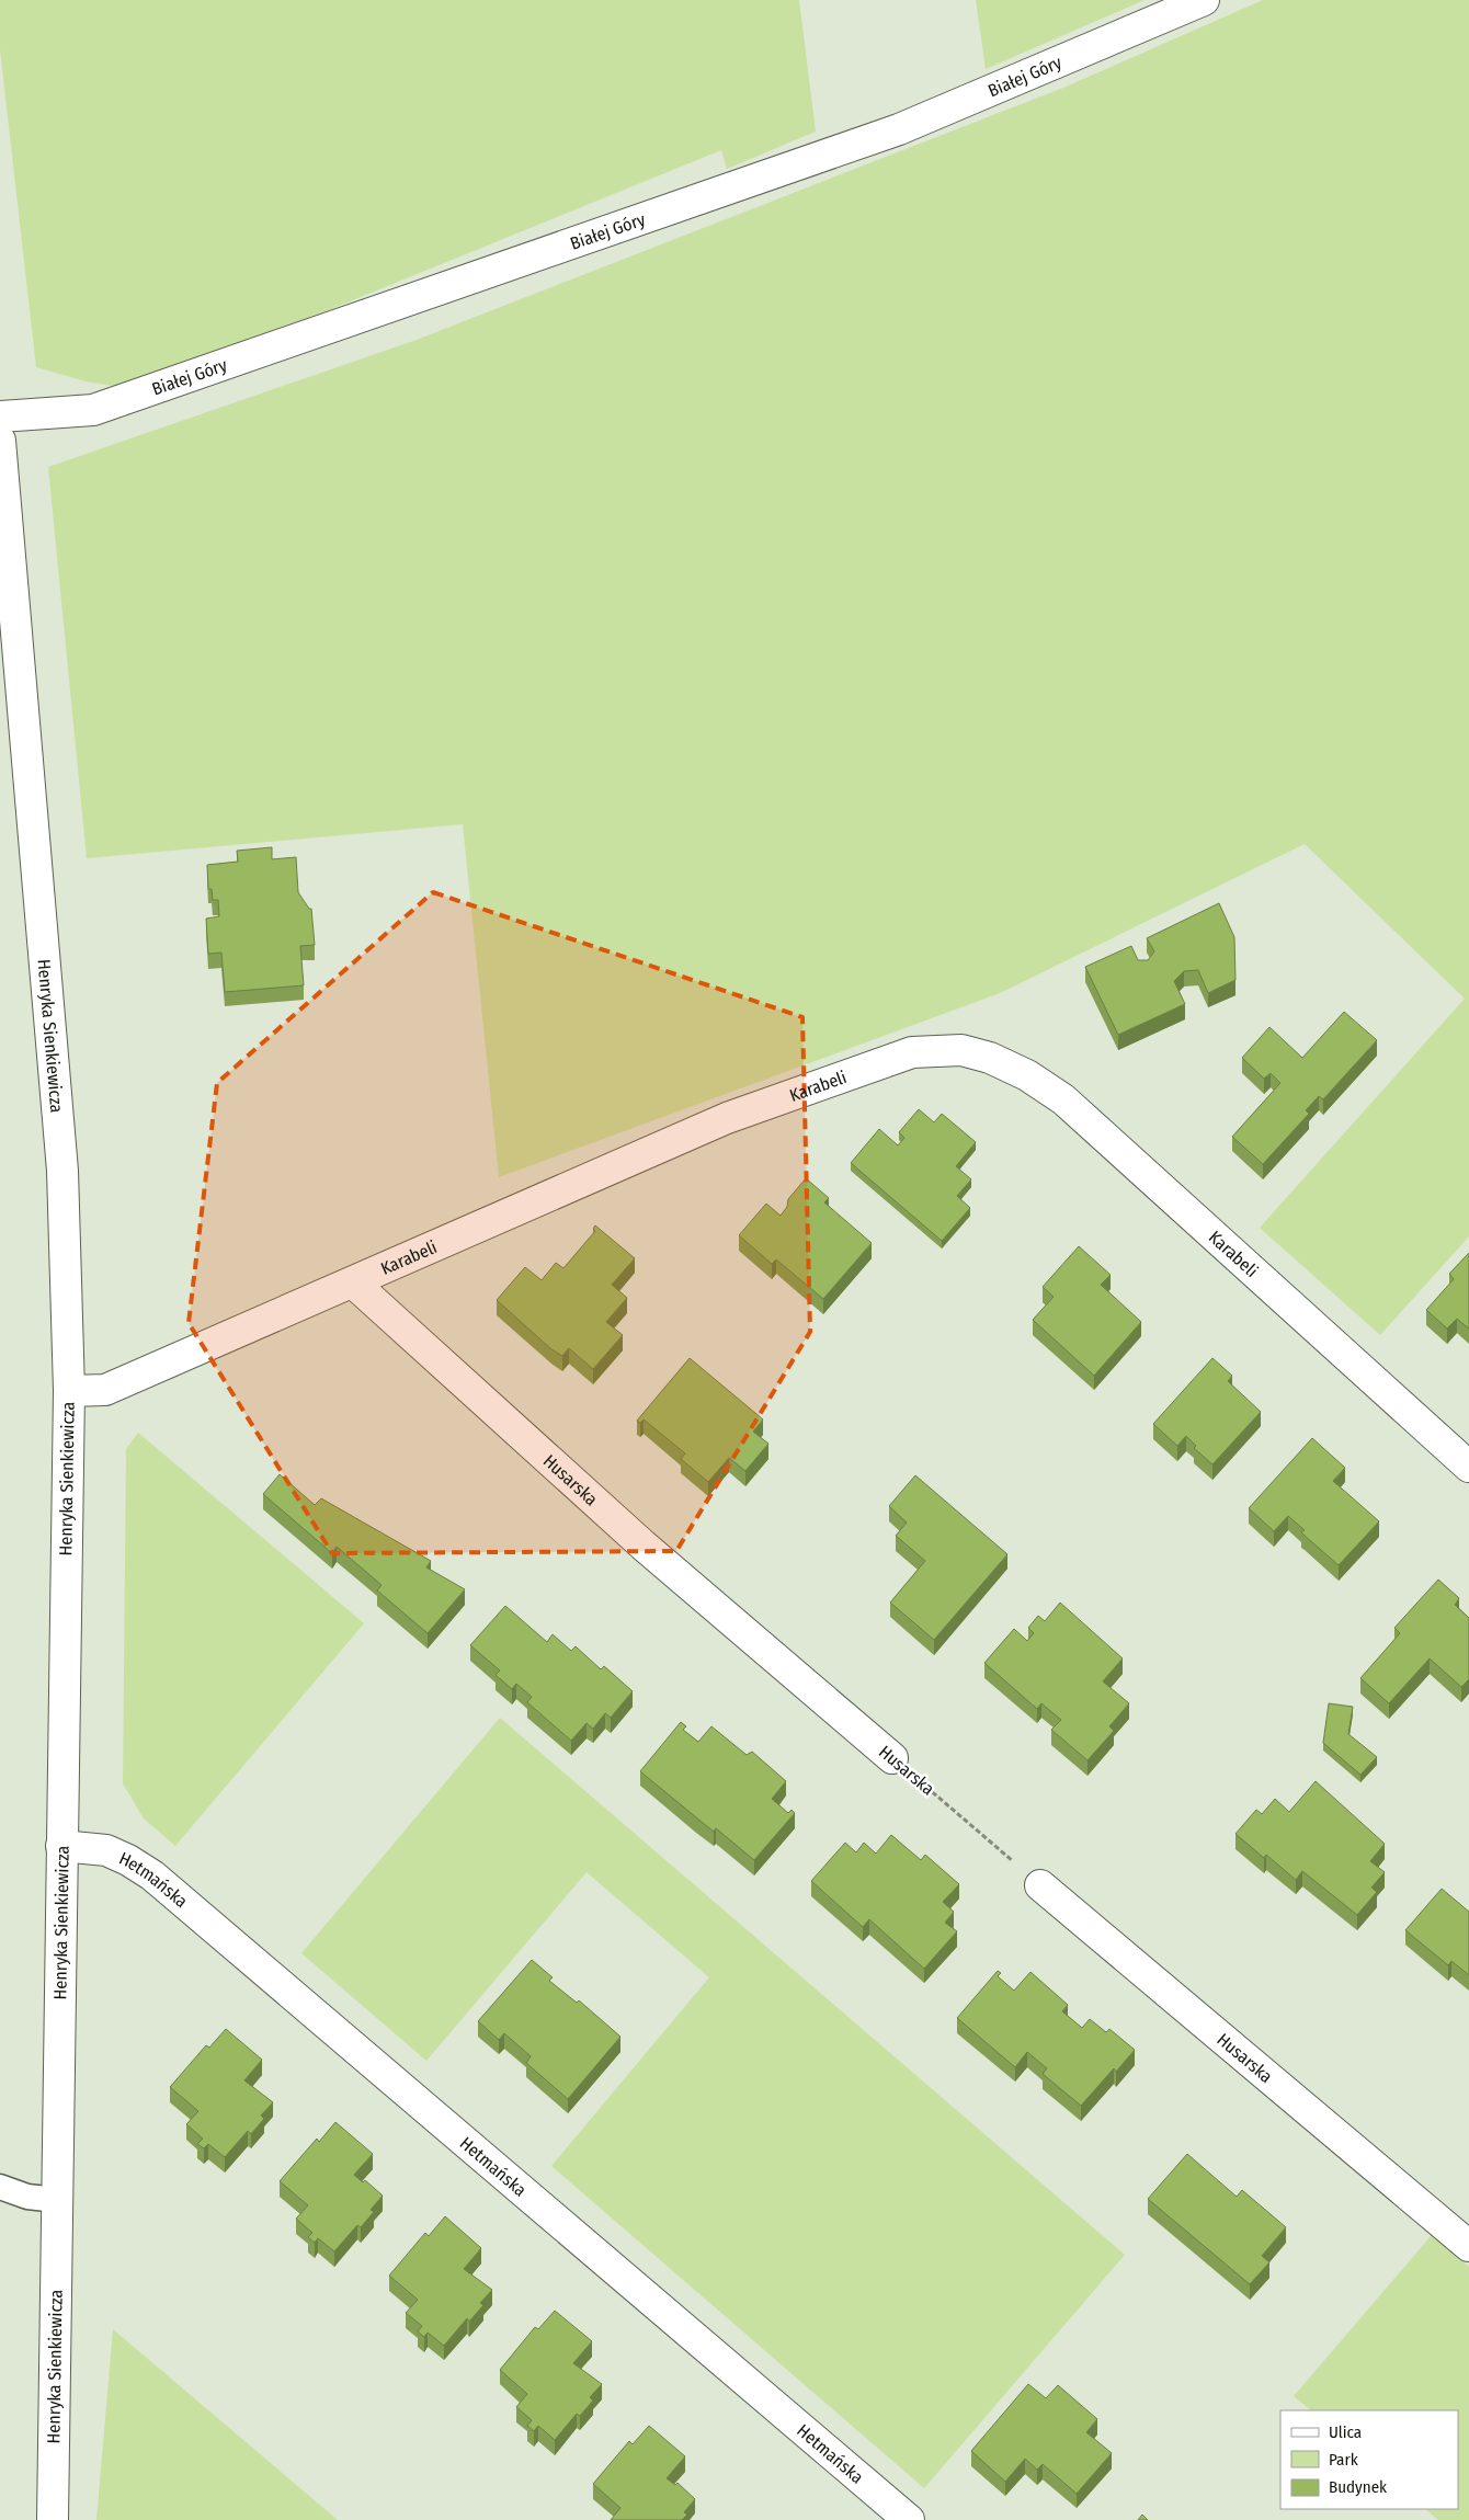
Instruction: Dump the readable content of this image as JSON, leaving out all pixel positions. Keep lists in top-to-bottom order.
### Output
{
  "streets": {
    "street": [
      "Białej Góry",
      "Henryka Sienkiewicza",
      "Karabeli",
      "Husarska",
      "Hetmańska"
    ]
  },
  "crossings": [
    ["Henryka Sienkiewicza", "Karabeli"],
    ["Henryka Sienkiewicza", "Hetmańska"],
    ["Karabeli", "Husarska"]
  ],
  "legend": ["Ulica", "Park", "Budynek"]
}
